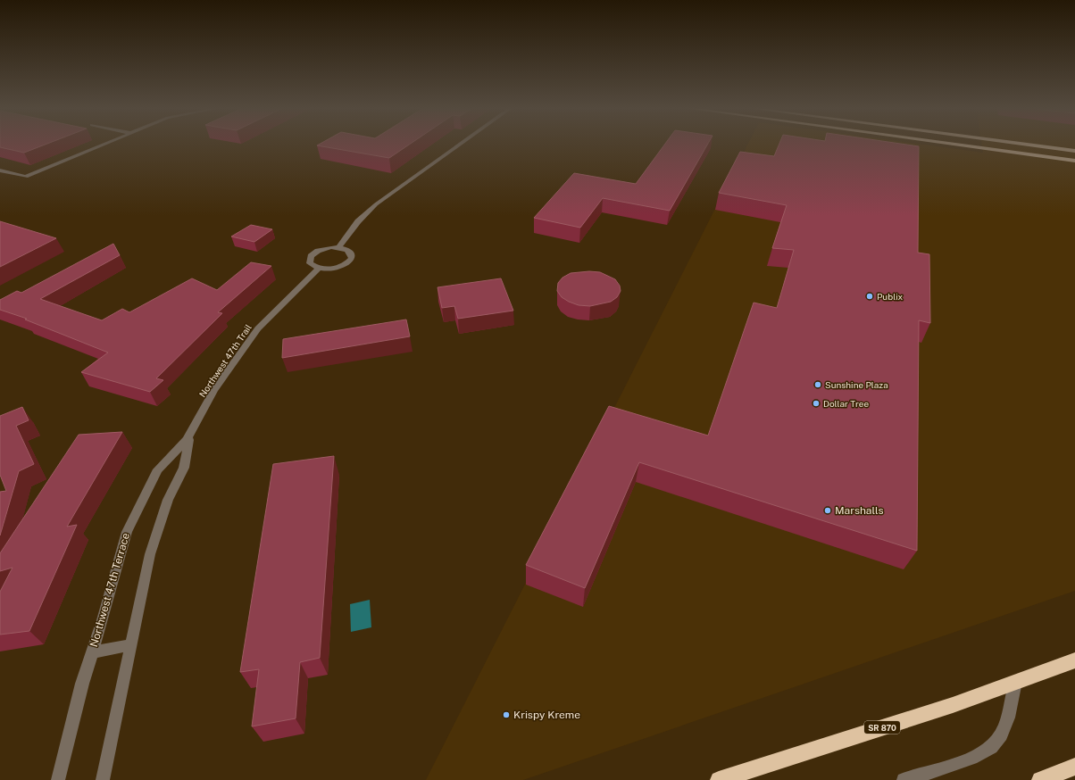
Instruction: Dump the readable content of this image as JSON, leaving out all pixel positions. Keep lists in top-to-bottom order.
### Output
{
  "streets": {
    "highway": ["SR 870"],
    "street": ["Northwest 47th Trail", "Northwest 47th Terrace"]
  },
  "crossings": [
    ["Northwest 47th Trail", "Northwest 47th Terrace"]
  ],
  "places": [
    "Publix",
    "Sunshine Plaza",
    "Dollar Tree",
    "Marshalls",
    "Krispy Kreme"
  ]
}
